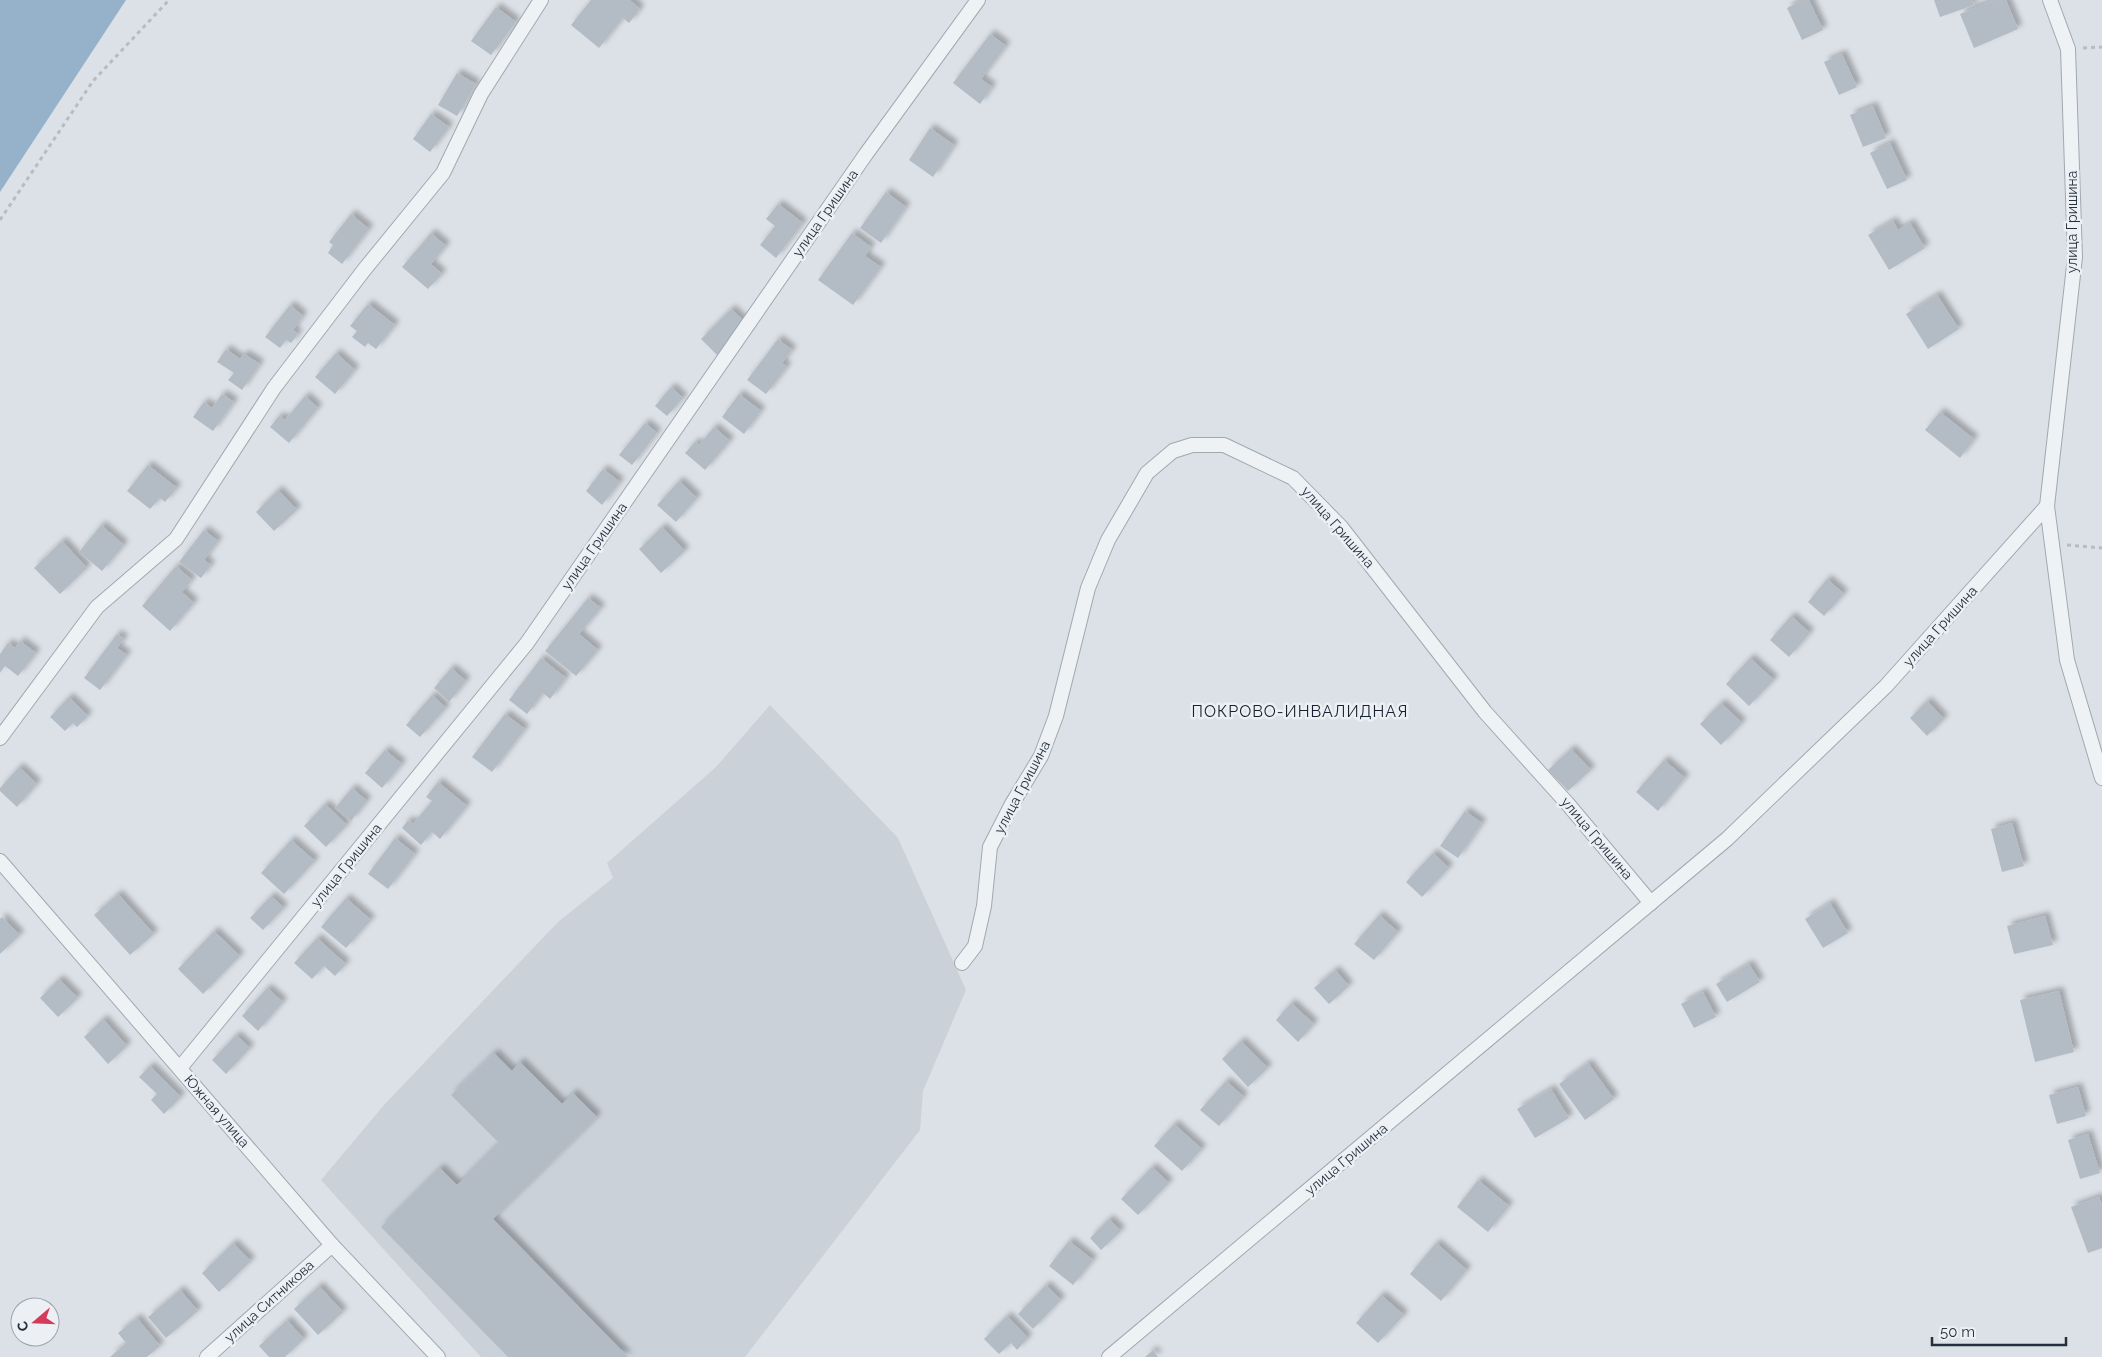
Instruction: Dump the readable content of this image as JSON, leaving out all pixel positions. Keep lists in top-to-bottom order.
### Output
{
  "streets": {
    "street": ["улица Гришина", "Южная улица", "улица Ситникова"]
  },
  "crossings": [
    ["улица Гришина", "Южная улица"],
    ["Южная улица", "улица Ситникова"]
  ],
  "districts": ["ПОКРОВО-ИНВАЛИДНАЯ"],
  "scale_bar": "50 m",
  "north": "left"
}
